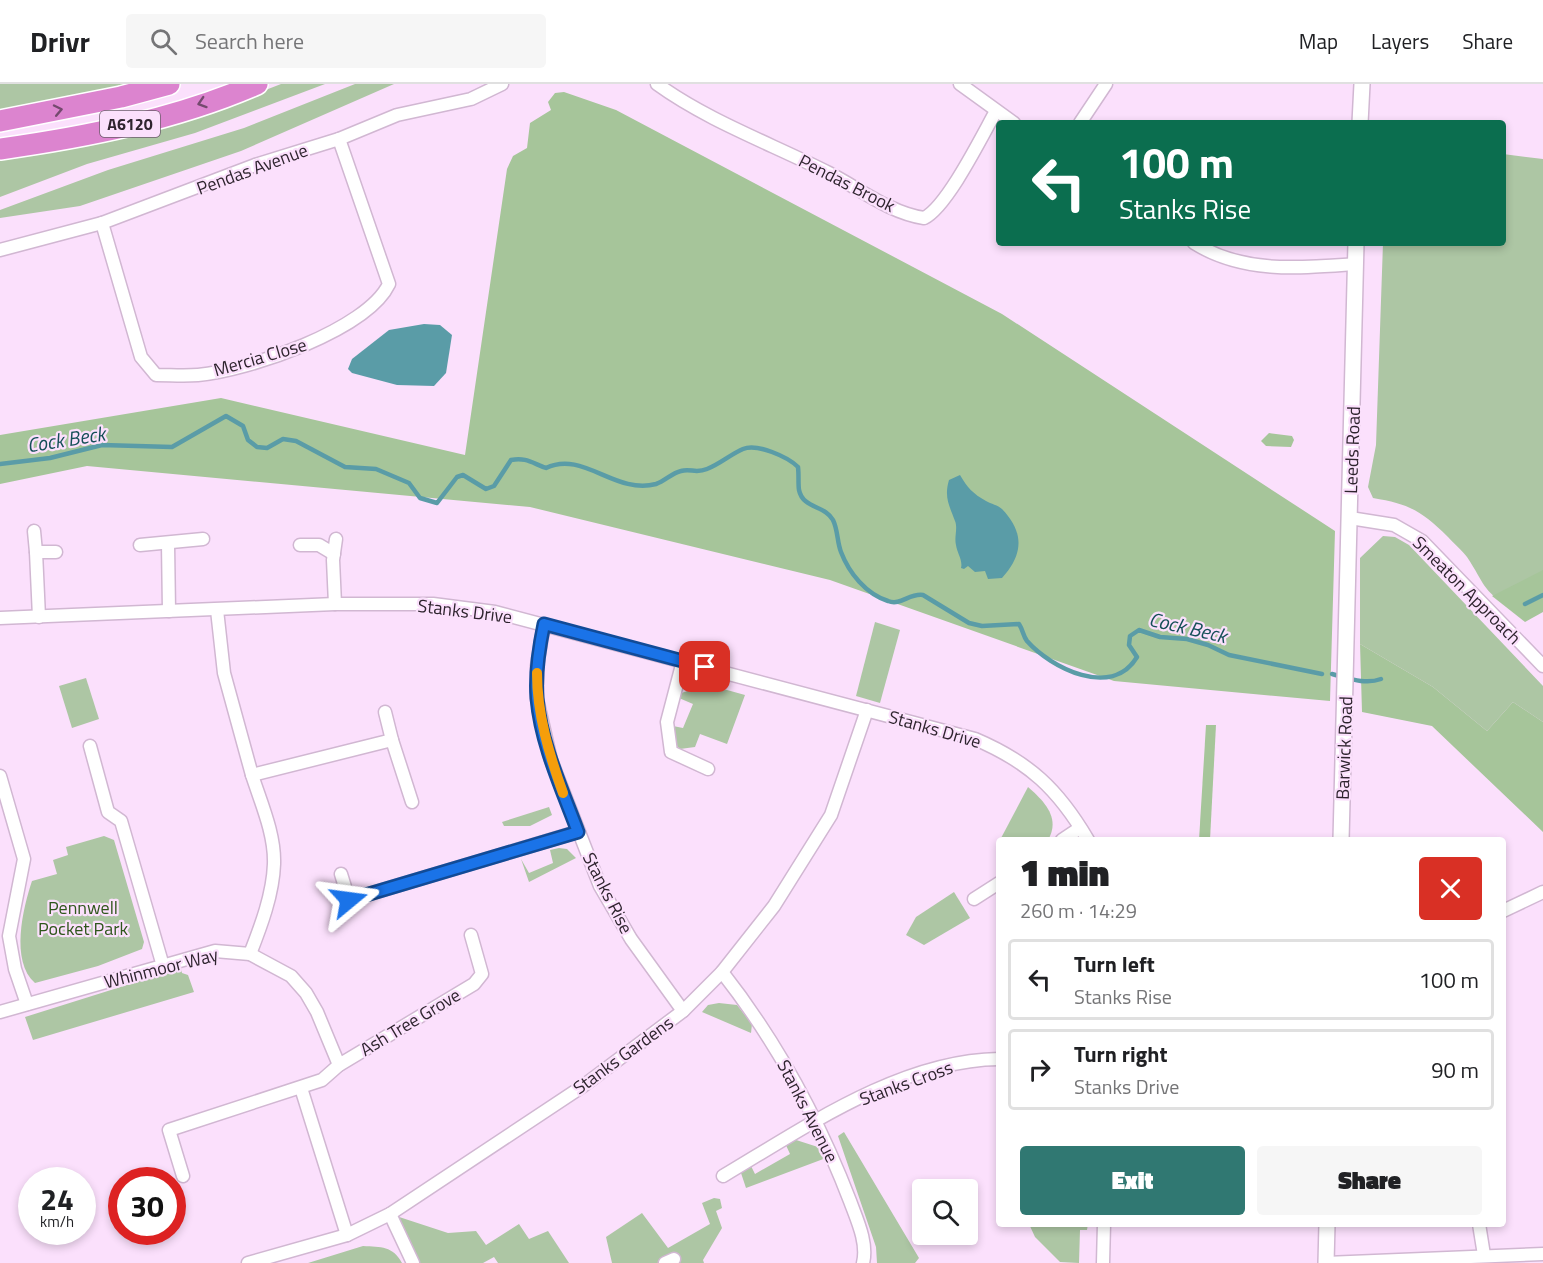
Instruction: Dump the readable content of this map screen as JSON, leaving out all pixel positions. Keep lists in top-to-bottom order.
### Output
{
  "streets": {
    "highway": ["A6120"],
    "street": [
      "Pendas Avenue",
      "Pendas Brook",
      "Mercia Close",
      "Leeds Road",
      "Smeaton Approach",
      "Stanks Drive",
      "Barwick Road",
      "Stanks Rise",
      "Whinmoor Way",
      "Ash Tree Grove",
      "Stanks Gardens",
      "Stanks Cross",
      "Stanks Avenue"
    ]
  },
  "crossings": [
    ["Pendas Avenue", "Mercia Close"],
    ["Leeds Road", "Smeaton Approach"],
    ["Leeds Road", "Barwick Road"],
    ["Stanks Drive", "Stanks Rise"],
    ["Stanks Drive", "Stanks Gardens"],
    ["Stanks Rise", "Stanks Gardens"],
    ["Whinmoor Way", "Ash Tree Grove"],
    ["Stanks Gardens", "Stanks Avenue"],
    ["Stanks Cross", "Stanks Avenue"]
  ],
  "water": ["Cock Beck"],
  "parks": ["Pennwell Pocket Park"],
  "page": {
    "header": "Drivr",
    "search": "Search here",
    "nav": ["Map", "Layers", "Share"],
    "turn": ["100 m", "Stanks Rise"],
    "heading": ["1 min", "260 m · 14:29"],
    "list": [
      {
        "name": "Turn left",
        "note": "Stanks Rise",
        "value": "100 m"
      },
      {
        "name": "Turn right",
        "note": "Stanks Drive",
        "value": "90 m"
      }
    ],
    "buttons": ["Exit", "Share"],
    "speed": "24 km/h",
    "limit": "30"
  }
}
